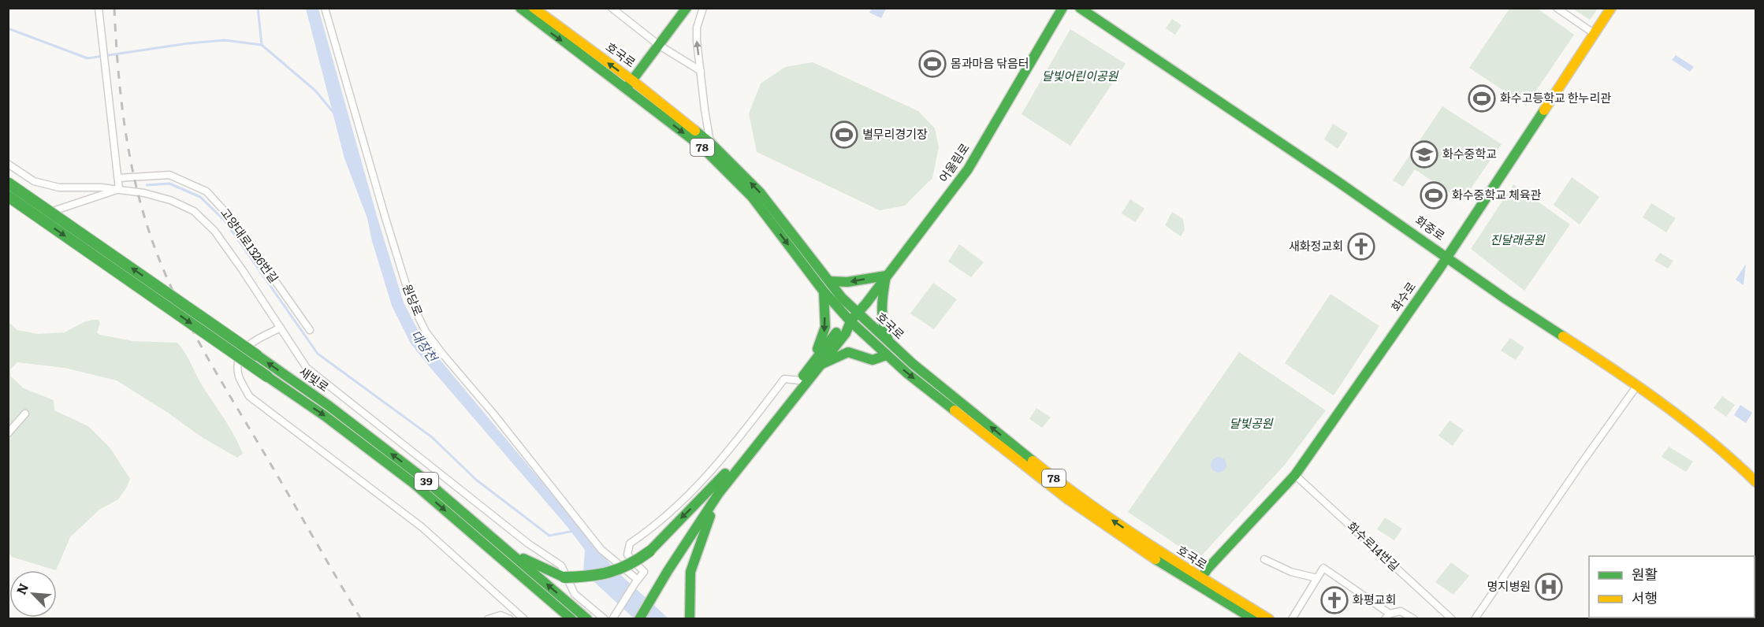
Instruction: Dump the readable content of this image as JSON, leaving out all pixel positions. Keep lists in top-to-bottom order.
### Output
{
  "streets": {
    "main road": [
      "호국로",
      "78",
      "어울림로",
      "화중로",
      "화수로",
      "새빛로",
      "39"
    ],
    "street": ["고양대로1326번길", "원당로", "화수로14번길"]
  },
  "crossings": [
    ["호국로", "어울림로"],
    ["호국로", "화수로"],
    ["화중로", "화수로"],
    ["화수로", "화수로14번길"]
  ],
  "water": ["대장천"],
  "parks": ["달빛어린이공원", "진달래공원", "달빛공원"],
  "places": {
    "sports": [
      "몸과마음 닦음터",
      "화수고등학교 한누리관",
      "별무리경기장",
      "화수중학교 체육관"
    ],
    "school or university": ["화수중학교"],
    "church": ["새화정교회", "화평교회"],
    "hospital": ["명지병원"]
  },
  "legend": ["원활", "서행"],
  "north": "top left"
}
